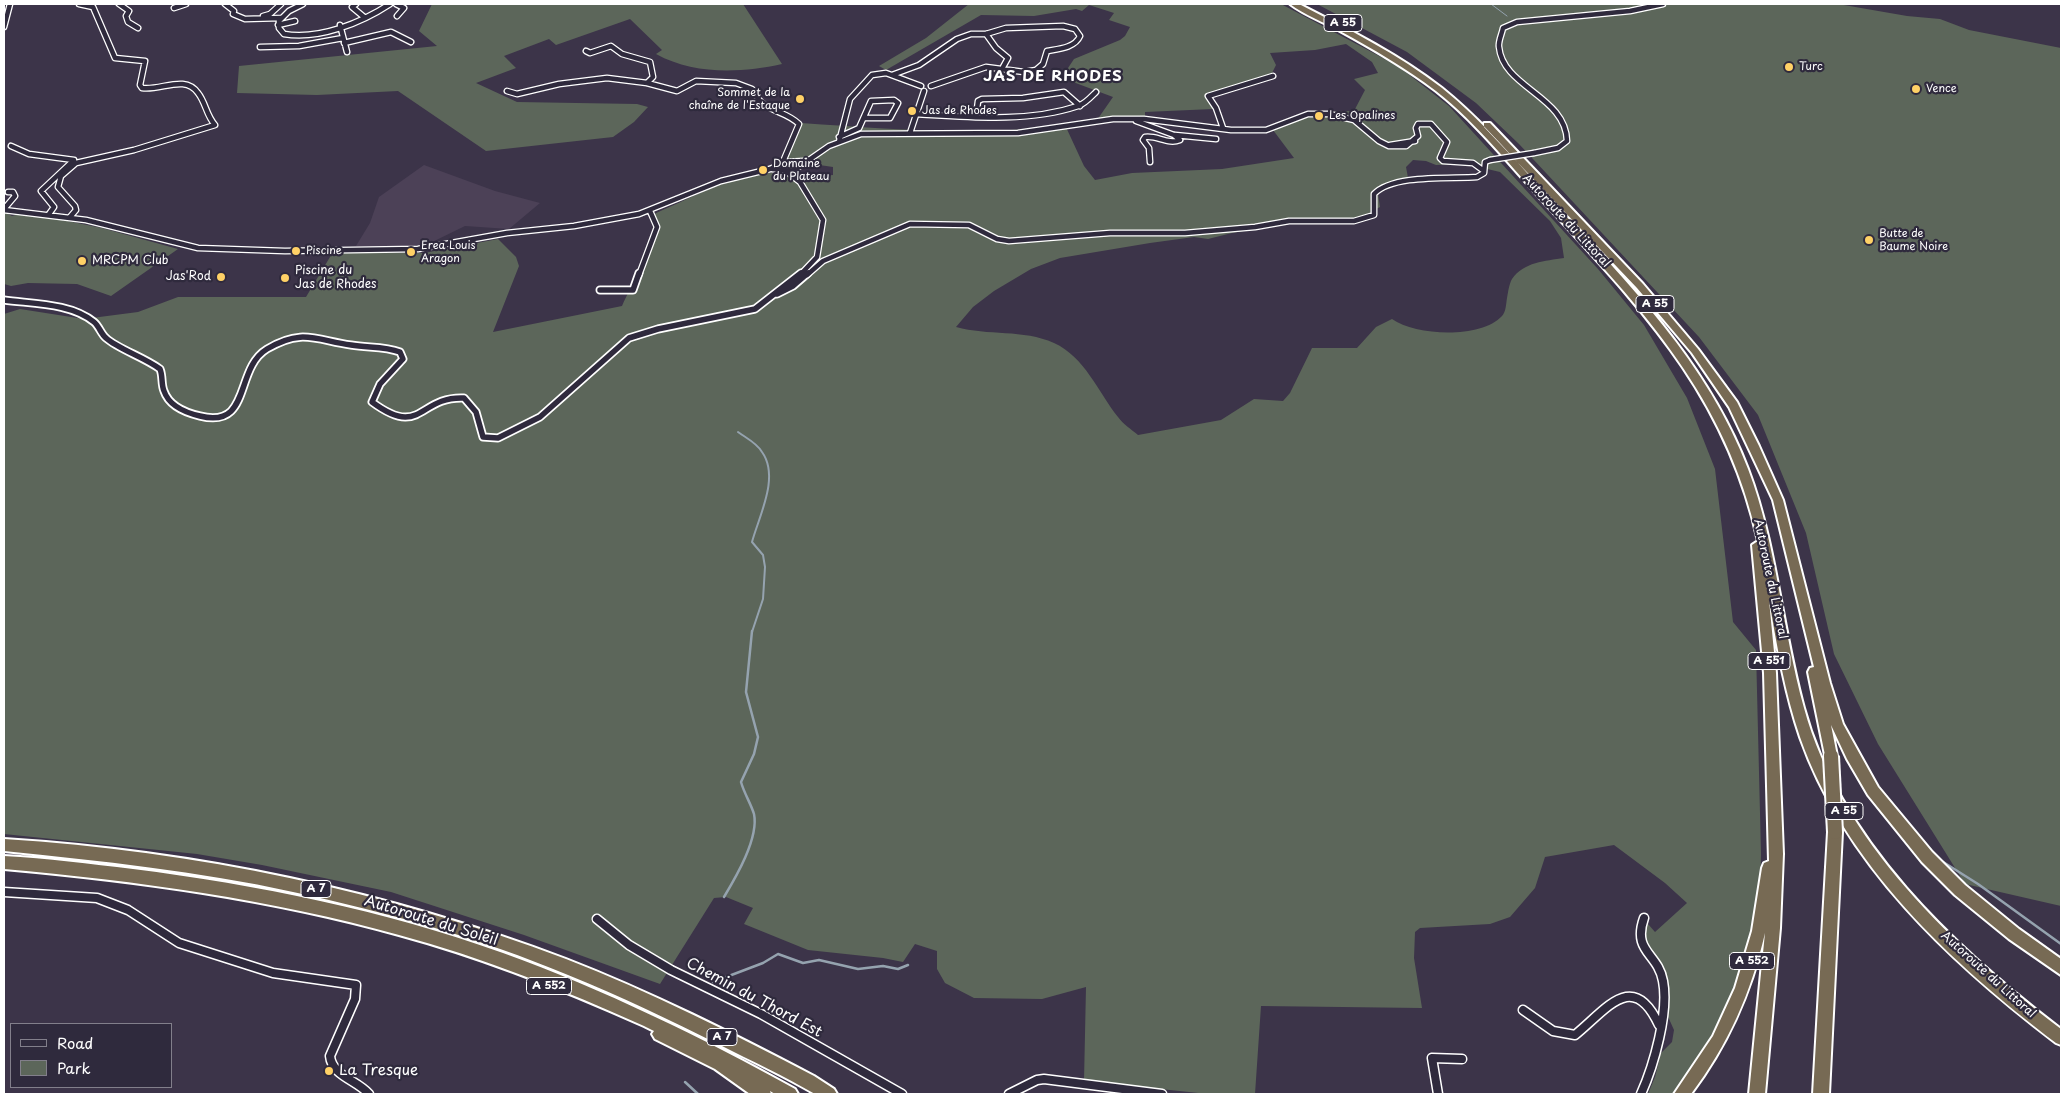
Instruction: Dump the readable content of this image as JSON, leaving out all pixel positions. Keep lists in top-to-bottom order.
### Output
{
  "streets": {
    "highway": [
      "A 55",
      "Autoroute du Littoral",
      "A 551",
      "A 7",
      "Autoroute du Soleil",
      "A 552"
    ],
    "street": ["Chemin du Thord Est"]
  },
  "crossings": [
    ["Autoroute du Littoral", "A 551"],
    ["A 551", "A 552"],
    ["Autoroute du Soleil", "A 552"]
  ],
  "districts": ["JAS DE RHODES"],
  "places": [
    "Turc",
    "Vence",
    "Sommet de la chaîne de l'Estaque",
    "Jas de Rhodes",
    "Les Opalines",
    "Domaine du Plateau",
    "Butte de Baume Noire",
    "Piscine",
    "Erea Louis Aragon",
    "MRCPM Club",
    "Jas'Rod",
    "Piscine du Jas de Rhodes",
    "La Tresque"
  ],
  "legend": ["Road", "Park"]
}
